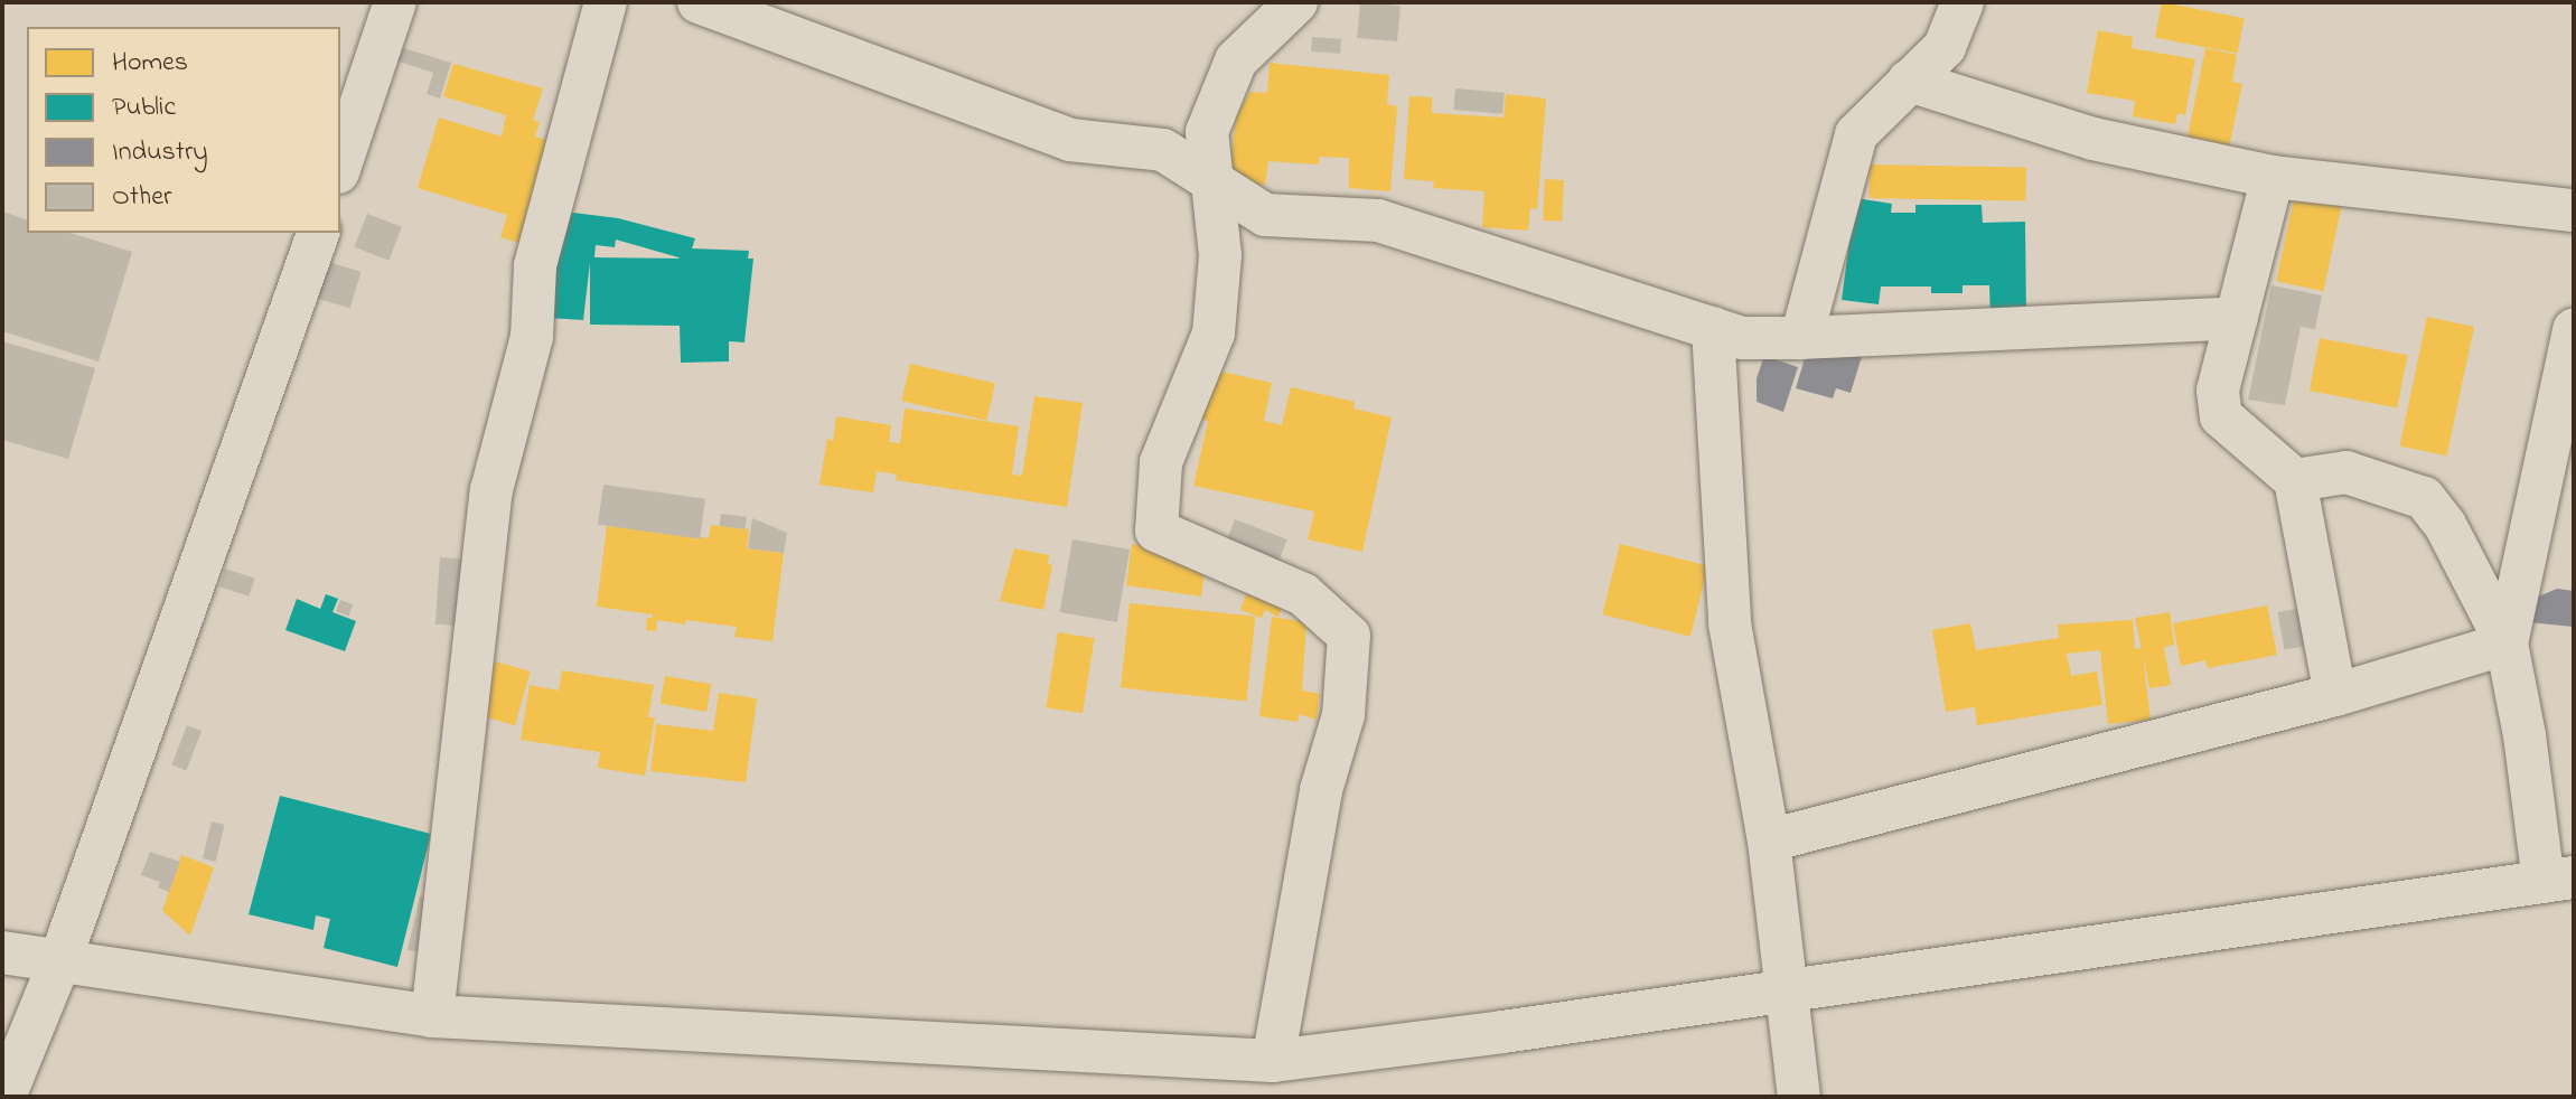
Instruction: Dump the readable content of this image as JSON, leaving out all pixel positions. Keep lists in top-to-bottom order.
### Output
{
  "legend": [
    "Homes",
    "Public",
    "Industry",
    "Other"
  ]
}
